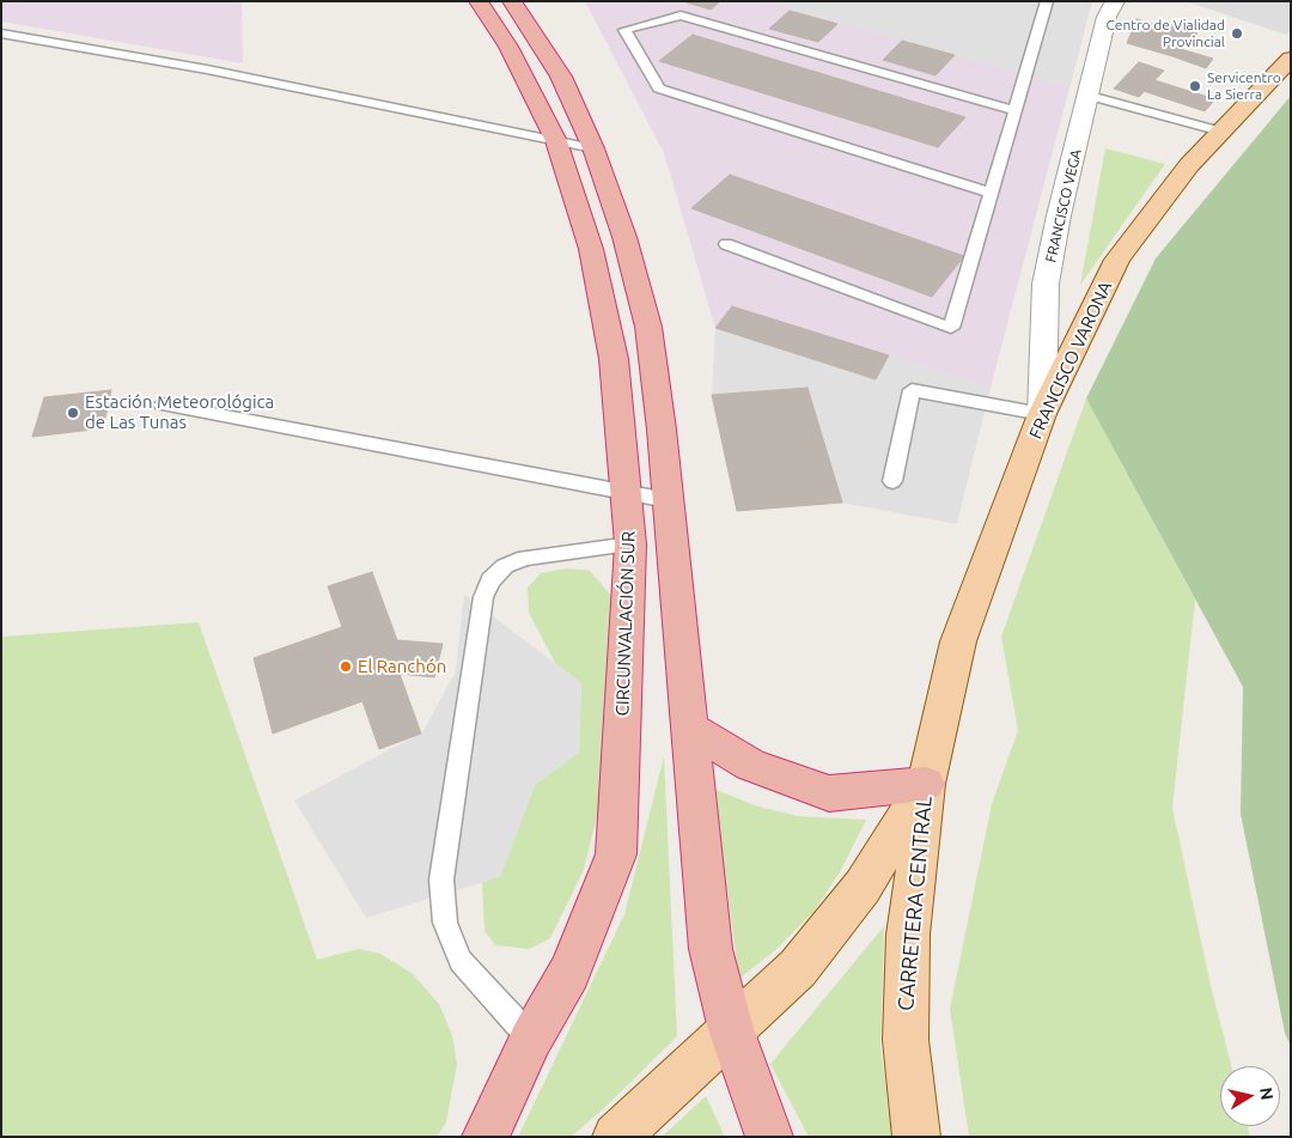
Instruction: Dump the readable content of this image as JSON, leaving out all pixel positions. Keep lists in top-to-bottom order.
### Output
{
  "streets": {
    "highway": ["CIRCUNVALACIÓN SUR"],
    "main road": ["FRANCISCO VARONA", "CARRETERA CENTRAL"],
    "street": ["FRANCISCO VEGA"]
  },
  "crossings": [
    ["FRANCISCO VEGA", "FRANCISCO VARONA"],
    ["FRANCISCO VARONA", "CARRETERA CENTRAL"]
  ],
  "places": [
    "Centro de Vialidad Provincial",
    "Servicentro La Sierra",
    "Estación Meteorológica de Las Tunas",
    "El Ranchón"
  ],
  "north": "right"
}
